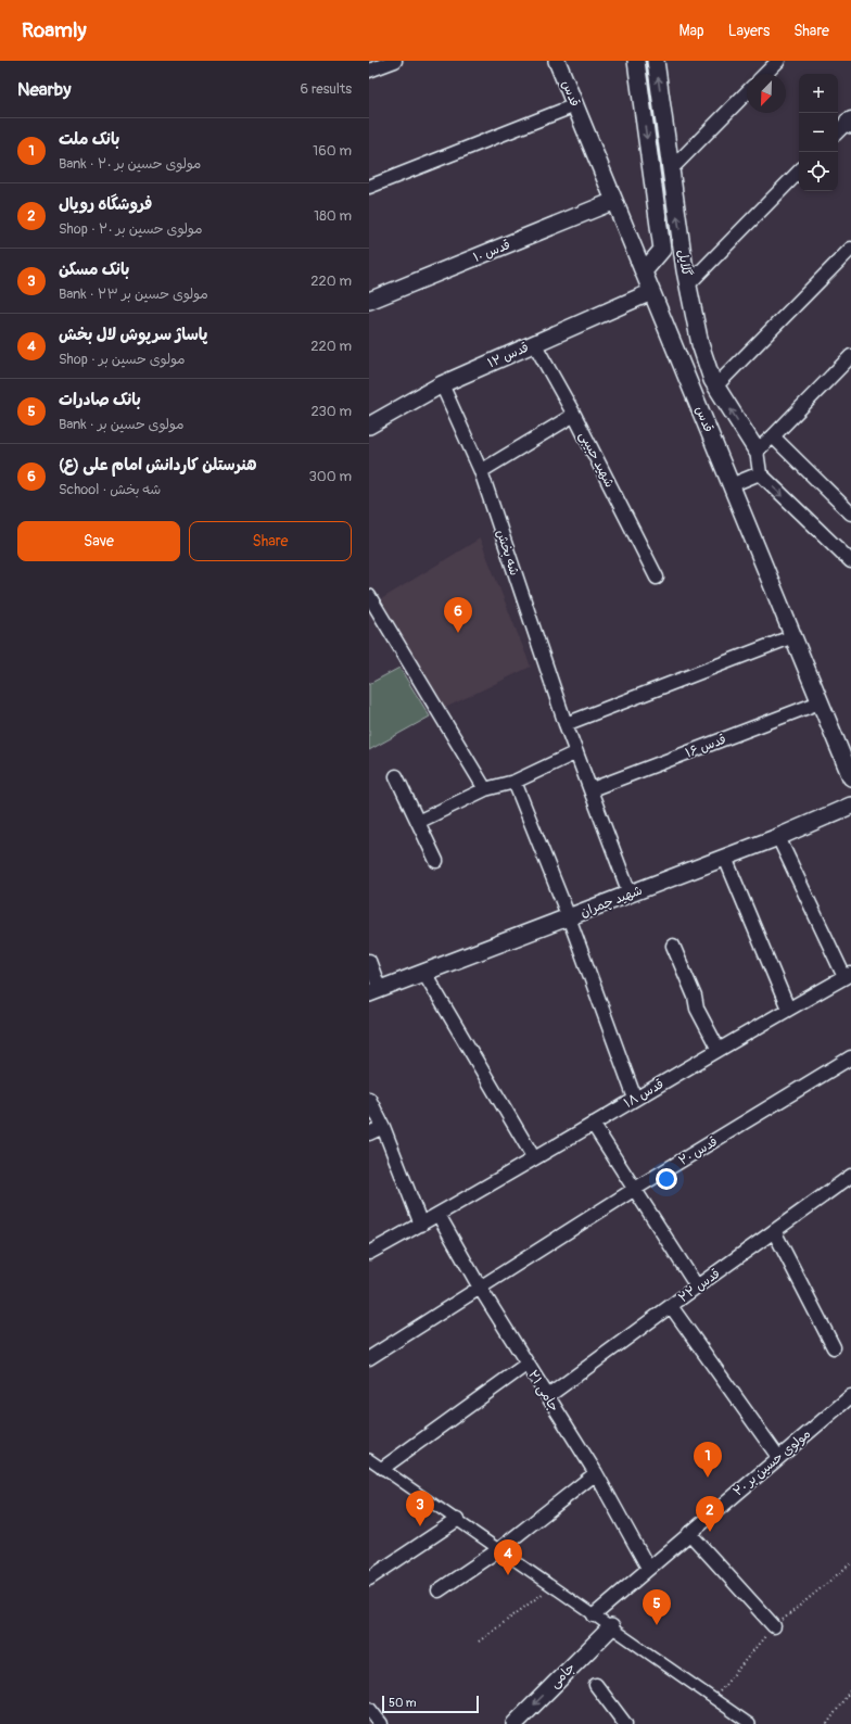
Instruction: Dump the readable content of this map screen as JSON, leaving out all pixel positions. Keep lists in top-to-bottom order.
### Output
{
  "streets": {
    "street": [
      "قدس",
      "قدس ۱۰",
      "گلایل",
      "قدس ۱۲",
      "شهید حبیبی",
      "شه بخش",
      "قدس ۱۶",
      "شهید چمران",
      "قدس ۱۸",
      "قدس ۲۰",
      "قدس ۲۲",
      "جامی ۲۱",
      "مولوی حسین بر ۲۰",
      "جامی"
    ]
  },
  "crossings": [
    ["قدس", "قدس ۱۰"],
    ["قدس", "گلایل"],
    ["قدس", "قدس ۱۲"],
    ["قدس", "قدس ۱۶"],
    ["قدس ۱۲", "شهید حبیبی"],
    ["قدس ۱۲", "شه بخش"],
    ["شه بخش", "قدس ۱۶"],
    ["شه بخش", "شهید چمران"],
    ["قدس ۱۸", "جامی ۲۱"],
    ["قدس ۲۰", "جامی ۲۱"],
    ["قدس ۲۲", "جامی ۲۱"],
    ["جامی ۲۱", "مولوی حسین بر ۲۰"]
  ],
  "scale_bar": "50 m",
  "north": "bottom left",
  "page": {
    "header": "Roamly",
    "nav": ["Map", "Layers", "Share"],
    "heading": ["Nearby", "6 results"],
    "map_buttons": ["+", "−"],
    "list": [
      {
        "mark": "1",
        "name": "بانک ملت",
        "note": "Bank · مولوی حسین بر ۲۰",
        "value": "160 m"
      },
      {
        "mark": "2",
        "name": "فروشگاه رویال",
        "note": "Shop · مولوی حسین بر ۲۰",
        "value": "180 m"
      },
      {
        "mark": "3",
        "name": "بانک مسکن",
        "note": "Bank · مولوی حسین بر ۲۳",
        "value": "220 m"
      },
      {
        "mark": "4",
        "name": "پاساژ سرپوش لال بخش",
        "note": "Shop · مولوی حسین بر",
        "value": "220 m"
      },
      {
        "mark": "5",
        "name": "بانک صادرات",
        "note": "Bank · مولوی حسین بر",
        "value": "230 m"
      },
      {
        "mark": "6",
        "name": "هنرستلن کاردانش امام علی (ع)",
        "note": "School · شه بخش",
        "value": "300 m"
      }
    ],
    "buttons": ["Save", "Share"],
    "pins": [
      "6",
      "1",
      "3",
      "2",
      "4",
      "5"
    ],
    "scale": "50 m"
  }
}
